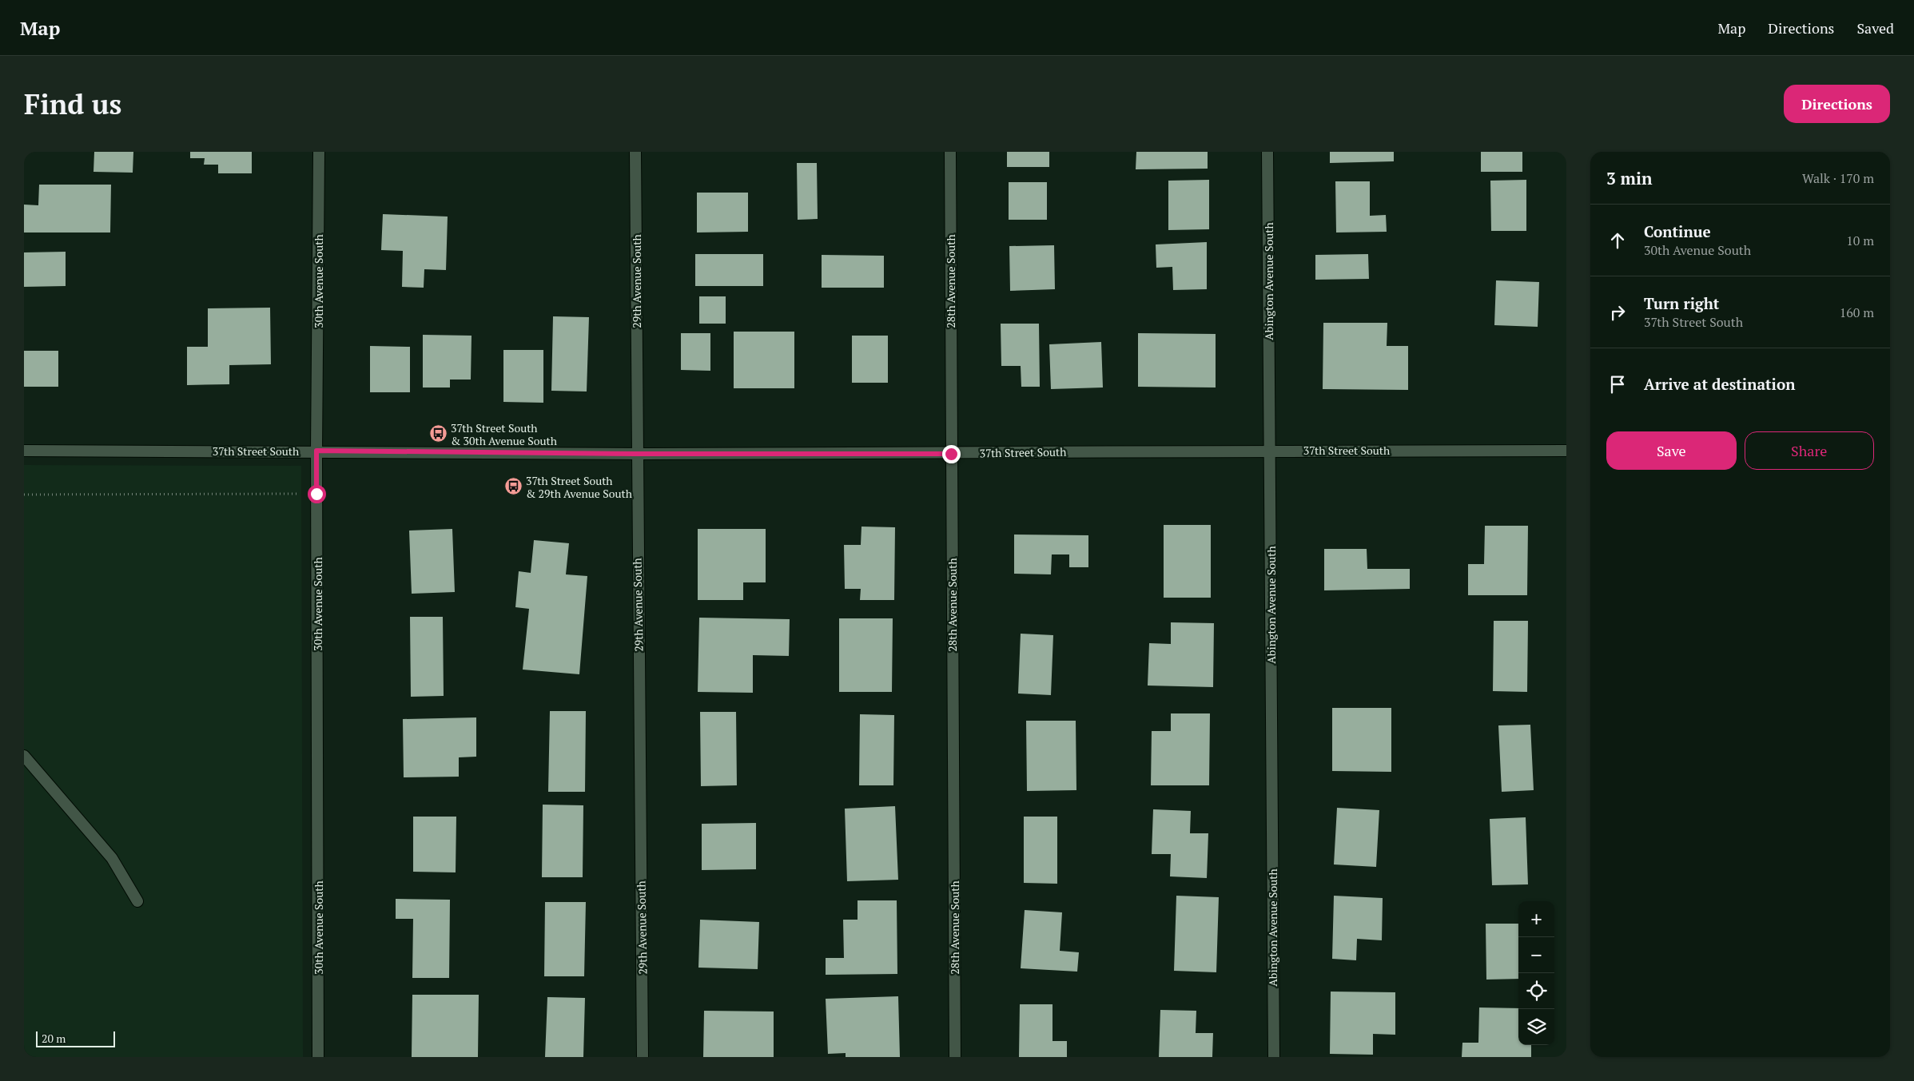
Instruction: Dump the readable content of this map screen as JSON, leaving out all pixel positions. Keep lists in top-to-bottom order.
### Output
{
  "streets": {
    "street": [
      "30th Avenue South",
      "29th Avenue South",
      "28th Avenue South",
      "Abington Avenue South",
      "37th Street South"
    ]
  },
  "crossings": [
    ["30th Avenue South", "37th Street South"],
    ["29th Avenue South", "37th Street South"],
    ["28th Avenue South", "37th Street South"],
    ["Abington Avenue South", "37th Street South"]
  ],
  "places": {
    "bus stop": ["37th Street South & 30th Avenue South", "37th Street South & 29th Avenue South"]
  },
  "scale_bar": "20 m",
  "page": {
    "header": "Map",
    "nav": ["Map", "Directions", "Saved"],
    "buttons": [
      "Directions",
      ["Save", "Share"]
    ],
    "title": "Find us",
    "heading": ["3 min", "Walk · 170 m"],
    "list": [
      ["Continue", "30th Avenue South", "10 m"],
      ["Turn right", "37th Street South", "160 m"],
      "Arrive at destination"
    ],
    "map_buttons": ["+", "−"],
    "scale": "20 m"
  }
}
